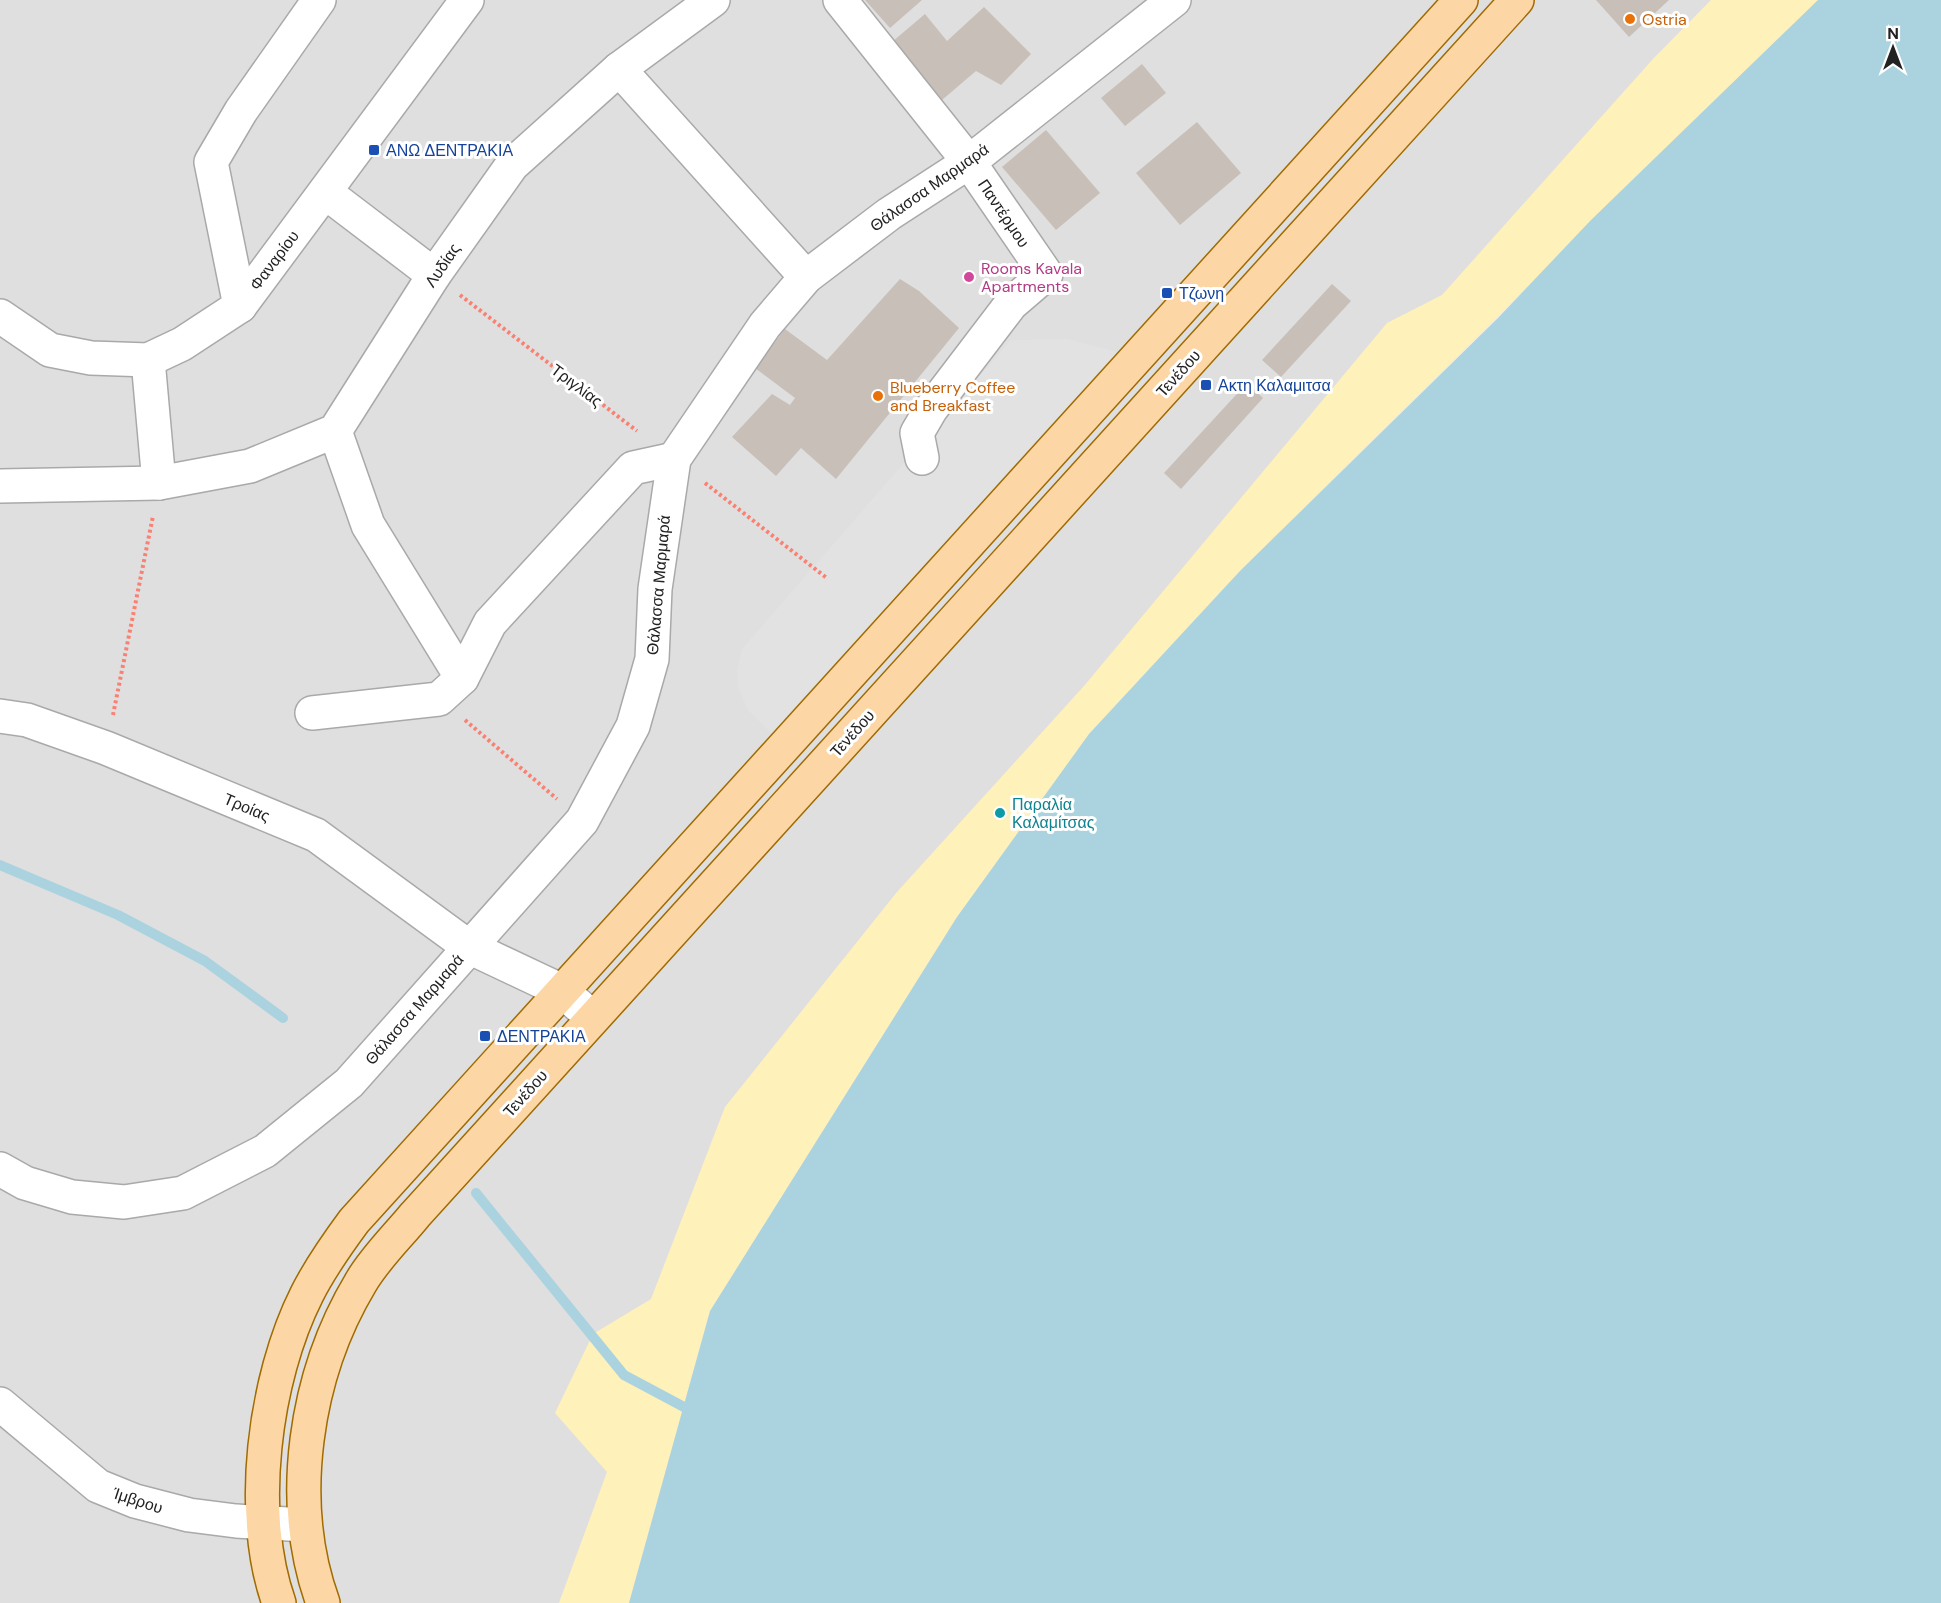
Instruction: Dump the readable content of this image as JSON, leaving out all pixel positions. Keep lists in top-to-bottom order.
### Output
{
  "streets": {
    "main road": ["Τενέδου"],
    "street": [
      "Θάλασσα Μαρμαρά",
      "Παντέρμου",
      "Φαναρίου",
      "Λυδίας",
      "Τροίας",
      "Ίμβρου"
    ],
    "path": ["Τριγλίας"]
  },
  "crossings": [
    ["Θάλασσα Μαρμαρά", "Παντέρμου"],
    ["Θάλασσα Μαρμαρά", "Τριγλίας"],
    ["Θάλασσα Μαρμαρά", "Τροίας"],
    ["Λυδίας", "Τριγλίας"],
    ["Τενέδου", "Τροίας"],
    ["Τενέδου", "Ίμβρου"]
  ],
  "places": {
    "other": [
      "Ostria",
      "Rooms Kavala Apartments",
      "Blueberry Coffee and Breakfast",
      "Παραλία Καλαμίτσας"
    ],
    "transit": [
      "ΑΝΩ ΔΕΝΤΡΑΚΙΑ",
      "Τζωνη",
      "Ακτη Καλαμιτσα",
      "ΔΕΝΤΡΑΚΙΑ"
    ]
  },
  "north": "top"
}
